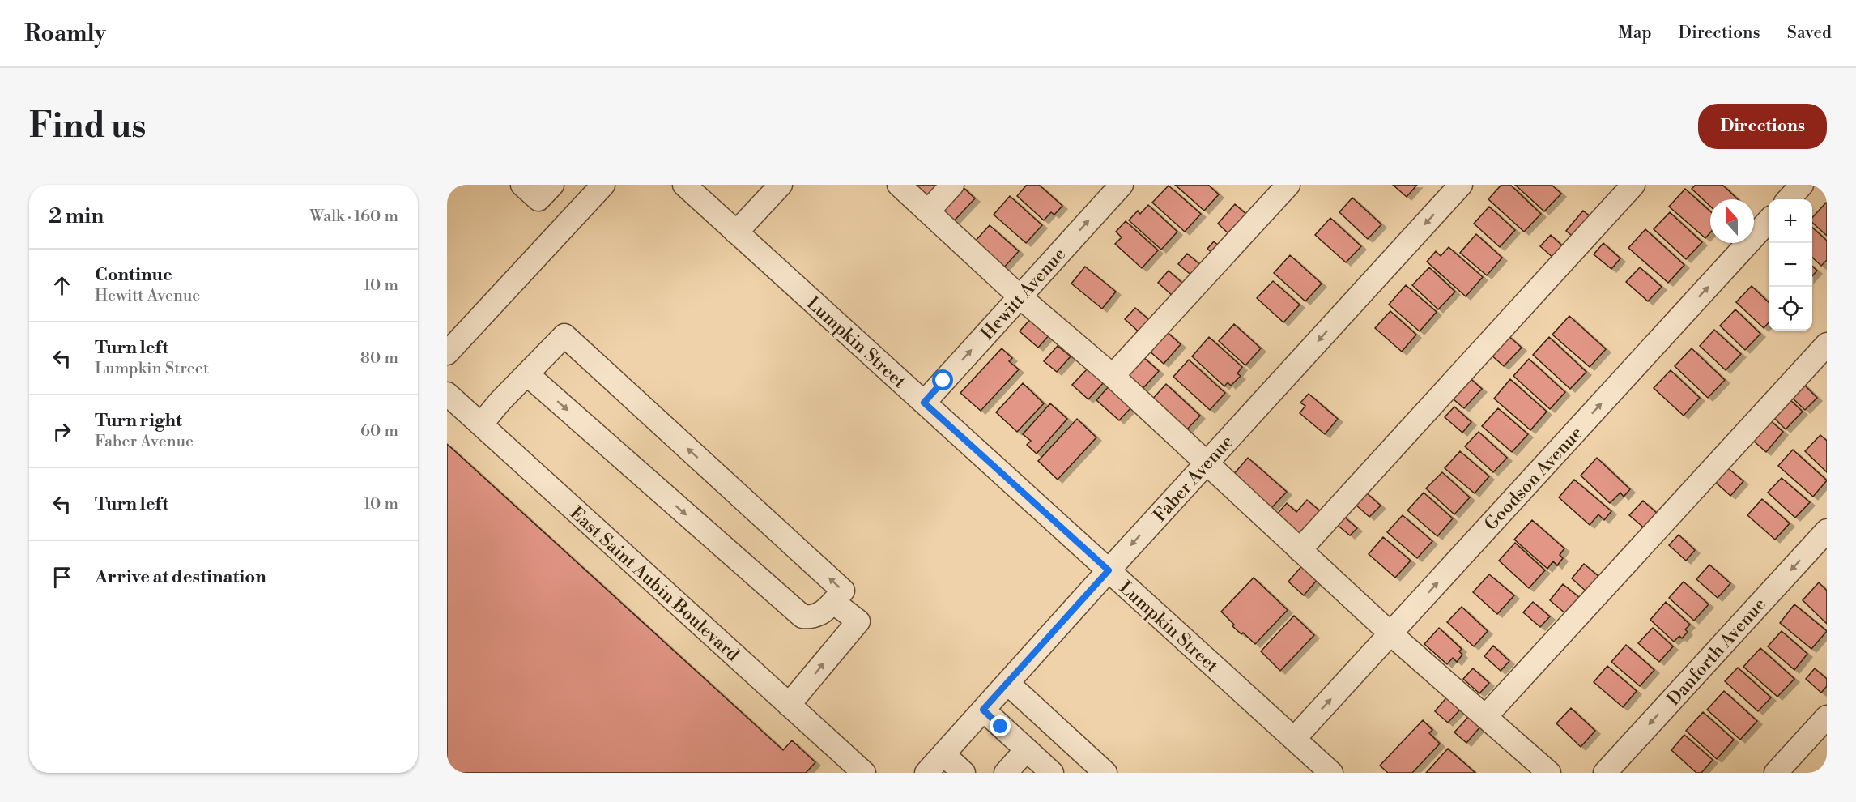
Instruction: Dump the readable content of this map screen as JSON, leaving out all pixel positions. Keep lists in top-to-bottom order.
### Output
{
  "streets": {
    "street": [
      "Hewitt Avenue",
      "Lumpkin Street",
      "Faber Avenue",
      "Goodson Avenue",
      "East Saint Aubin Boulevard",
      "Danforth Avenue"
    ]
  },
  "crossings": [
    ["Hewitt Avenue", "Lumpkin Street"],
    ["Lumpkin Street", "Faber Avenue"],
    ["Lumpkin Street", "Goodson Avenue"]
  ],
  "north": "top",
  "page": {
    "header": "Roamly",
    "nav": ["Map", "Directions", "Saved"],
    "buttons": "Directions",
    "title": "Find us",
    "heading": ["2 min", "Walk · 160 m"],
    "map_buttons": ["+", "−"],
    "list": [
      ["Continue", "Hewitt Avenue", "10 m"],
      ["Turn left", "Lumpkin Street", "80 m"],
      ["Turn right", "Faber Avenue", "60 m"],
      ["Turn left", "10 m"],
      "Arrive at destination"
    ]
  }
}
